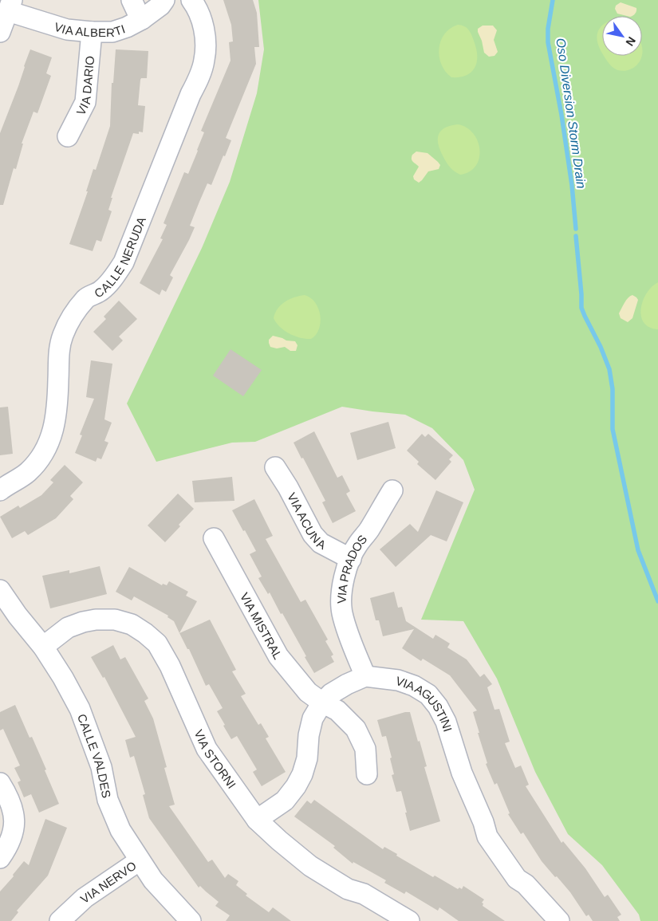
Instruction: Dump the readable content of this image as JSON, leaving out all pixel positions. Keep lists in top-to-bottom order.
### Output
{
  "streets": {
    "street": [
      "VIA ALBERTI",
      "VIA DARIO",
      "CALLE NERUDA",
      "VIA ACUNA",
      "VIA PRADOS",
      "VIA MISTRAL",
      "VIA AGUSTINI",
      "CALLE VALDES",
      "VIA STORNI",
      "VIA NERVO"
    ]
  },
  "crossings": [
    ["VIA ALBERTI", "VIA DARIO"],
    ["VIA ACUNA", "VIA PRADOS"],
    ["VIA PRADOS", "VIA AGUSTINI"],
    ["CALLE VALDES", "VIA STORNI"],
    ["CALLE VALDES", "VIA NERVO"]
  ],
  "water": ["Oso Diversion Storm Drain"],
  "north": "bottom right"
}
